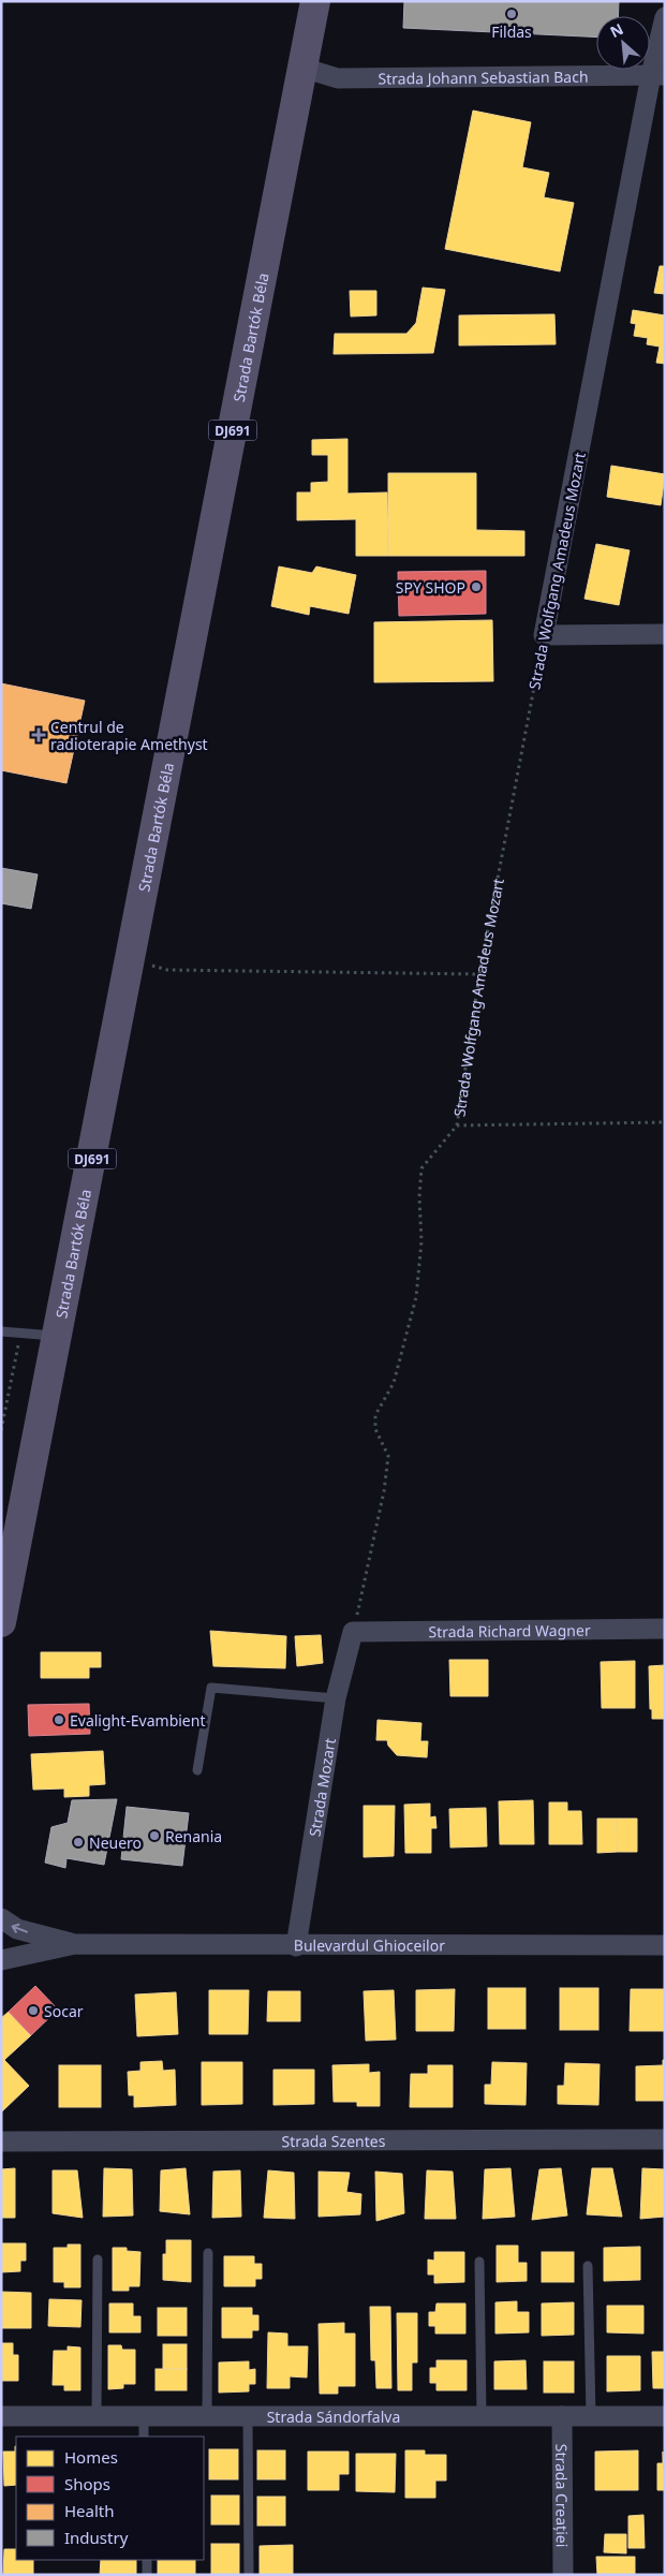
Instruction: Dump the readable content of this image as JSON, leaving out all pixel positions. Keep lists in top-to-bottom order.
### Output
{
  "streets": {
    "main road": ["Strada Bartók Béla", "DJ691"],
    "street": [
      "Strada Johann Sebastian Bach",
      "Strada Wolfgang Amadeus Mozart",
      "Strada Richard Wagner",
      "Strada Mozart",
      "Bulevardul Ghioceilor",
      "Strada Szentes",
      "Strada Sándorfalva",
      "Strada Creației"
    ]
  },
  "crossings": [
    ["Strada Johann Sebastian Bach", "Strada Bartók Béla"],
    ["Strada Johann Sebastian Bach", "Strada Wolfgang Amadeus Mozart"],
    ["Strada Richard Wagner", "Strada Mozart"],
    ["Strada Mozart", "Bulevardul Ghioceilor"],
    ["Strada Sándorfalva", "Strada Creației"]
  ],
  "places": {
    "other": [
      "Fildas",
      "SPY SHOP",
      "Evalight-Evambient",
      "Renania",
      "Neuero",
      "Socar"
    ],
    "health": ["Centrul de radioterapie Amethyst"]
  },
  "legend": [
    "Homes",
    "Shops",
    "Health",
    "Industry"
  ],
  "north": "top left"
}
